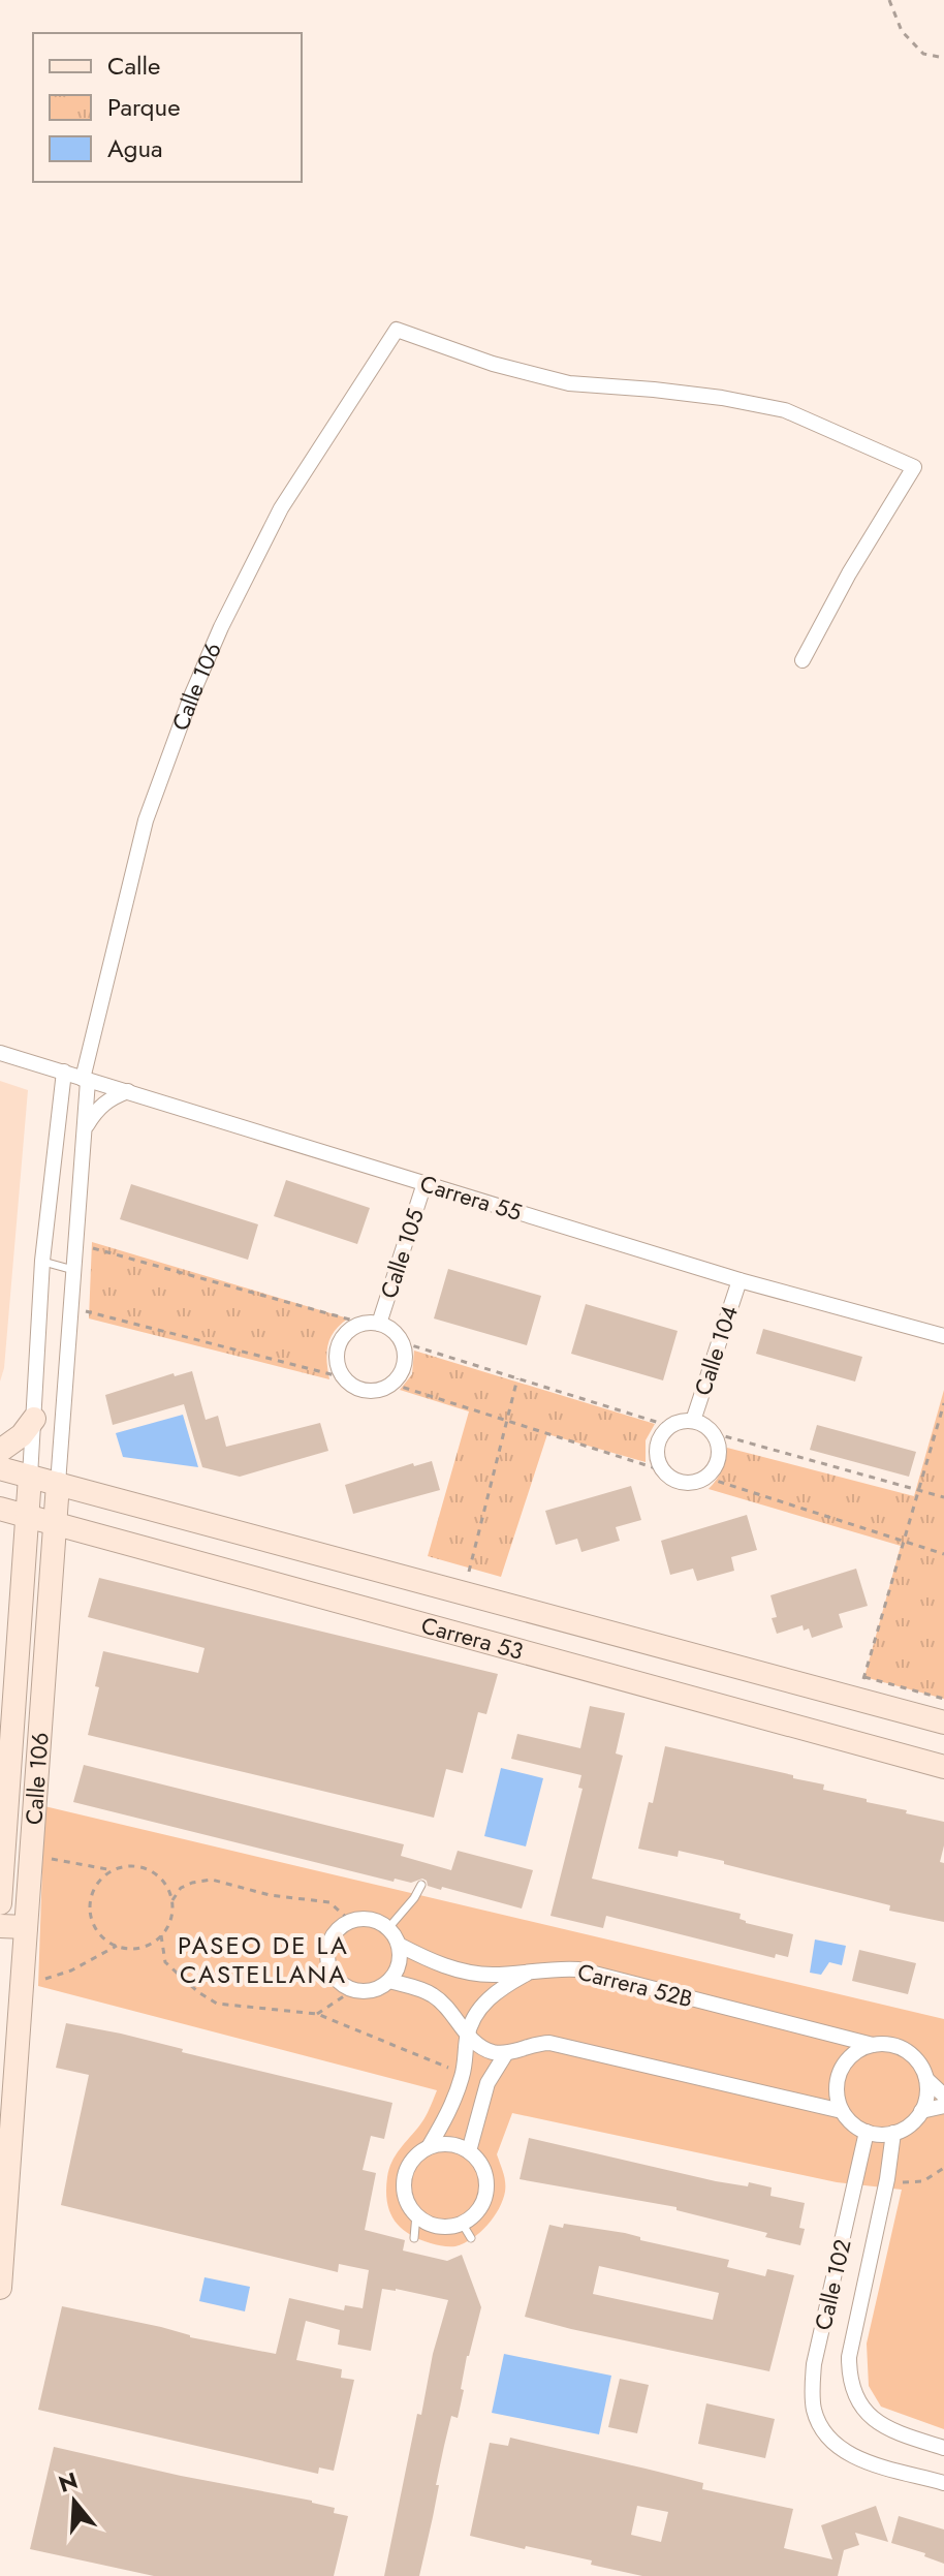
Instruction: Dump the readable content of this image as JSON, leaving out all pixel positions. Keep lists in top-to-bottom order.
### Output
{
  "streets": {
    "main road": ["Calle 106", "Carrera 53"],
    "street": [
      "Carrera 55",
      "Calle 105",
      "Calle 104",
      "Carrera 52B",
      "Calle 102"
    ]
  },
  "crossings": [
    ["Calle 106", "Carrera 55"],
    ["Calle 106", "Carrera 53"],
    ["Carrera 55", "Calle 105"],
    ["Carrera 55", "Calle 104"],
    ["Carrera 52B", "Calle 102"]
  ],
  "districts": ["PASEO DE LA CASTELLANA"],
  "legend": ["Calle", "Parque", "Agua"],
  "north": "top"
}
